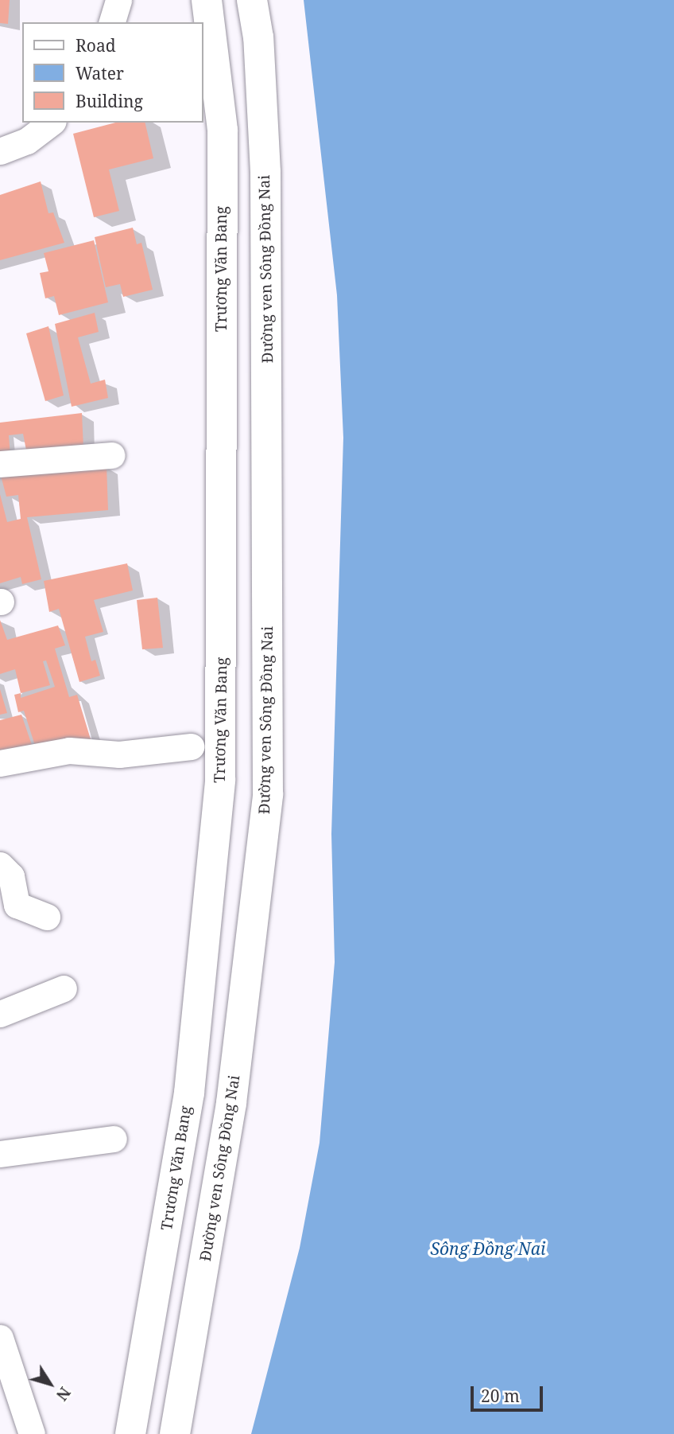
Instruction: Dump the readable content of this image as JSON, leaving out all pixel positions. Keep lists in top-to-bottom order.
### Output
{
  "streets": {
    "main road": ["Trương Văn Bang", "Đường ven Sông Đồng Nai"]
  },
  "water": ["Sông Đồng Nai"],
  "legend": ["Road", "Water", "Building"],
  "scale_bar": "20 m",
  "north": "bottom right"
}
